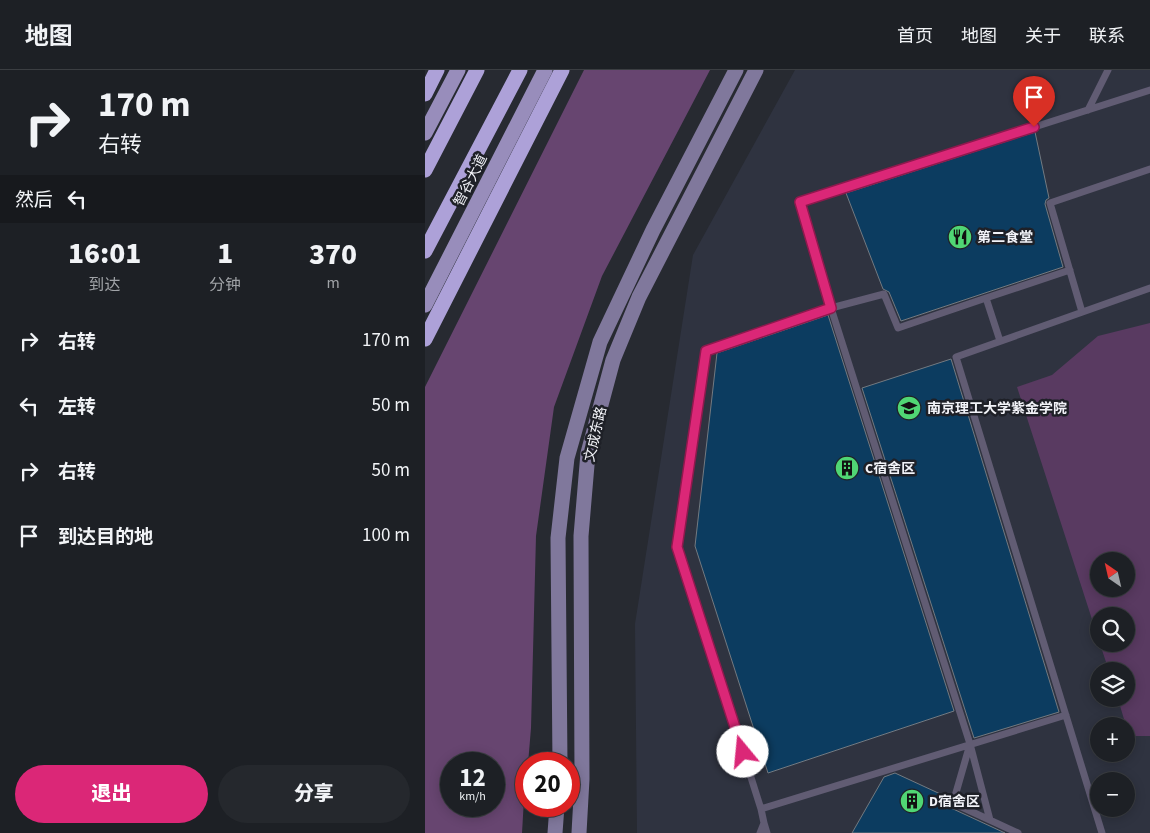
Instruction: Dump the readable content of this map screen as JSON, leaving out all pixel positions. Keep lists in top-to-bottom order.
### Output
{
  "streets": {
    "highway": ["智谷大道"],
    "street": ["文成东路"]
  },
  "places": {
    "restaurant": ["第二食堂"],
    "school or university": ["南京理工大学紫金学院"],
    "building": ["C宿舍区", "D宿舍区"]
  },
  "north": "top left",
  "page": {
    "header": "地图",
    "nav": [
      "首页",
      "地图",
      "关于",
      "联系"
    ],
    "turn": ["170 m", "右转"],
    "then": "然后",
    "eta": [
      "16:01",
      "到达",
      "1",
      "分钟",
      "370",
      "m"
    ],
    "list": [
      {
        "name": "右转",
        "value": "170 m"
      },
      {
        "name": "左转",
        "value": "50 m"
      },
      {
        "name": "右转",
        "value": "50 m"
      },
      {
        "name": "到达目的地",
        "value": "100 m"
      }
    ],
    "map_buttons": ["+", "−"],
    "speed": "12 km/h",
    "limit": "20",
    "buttons": ["退出", "分享"]
  }
}
